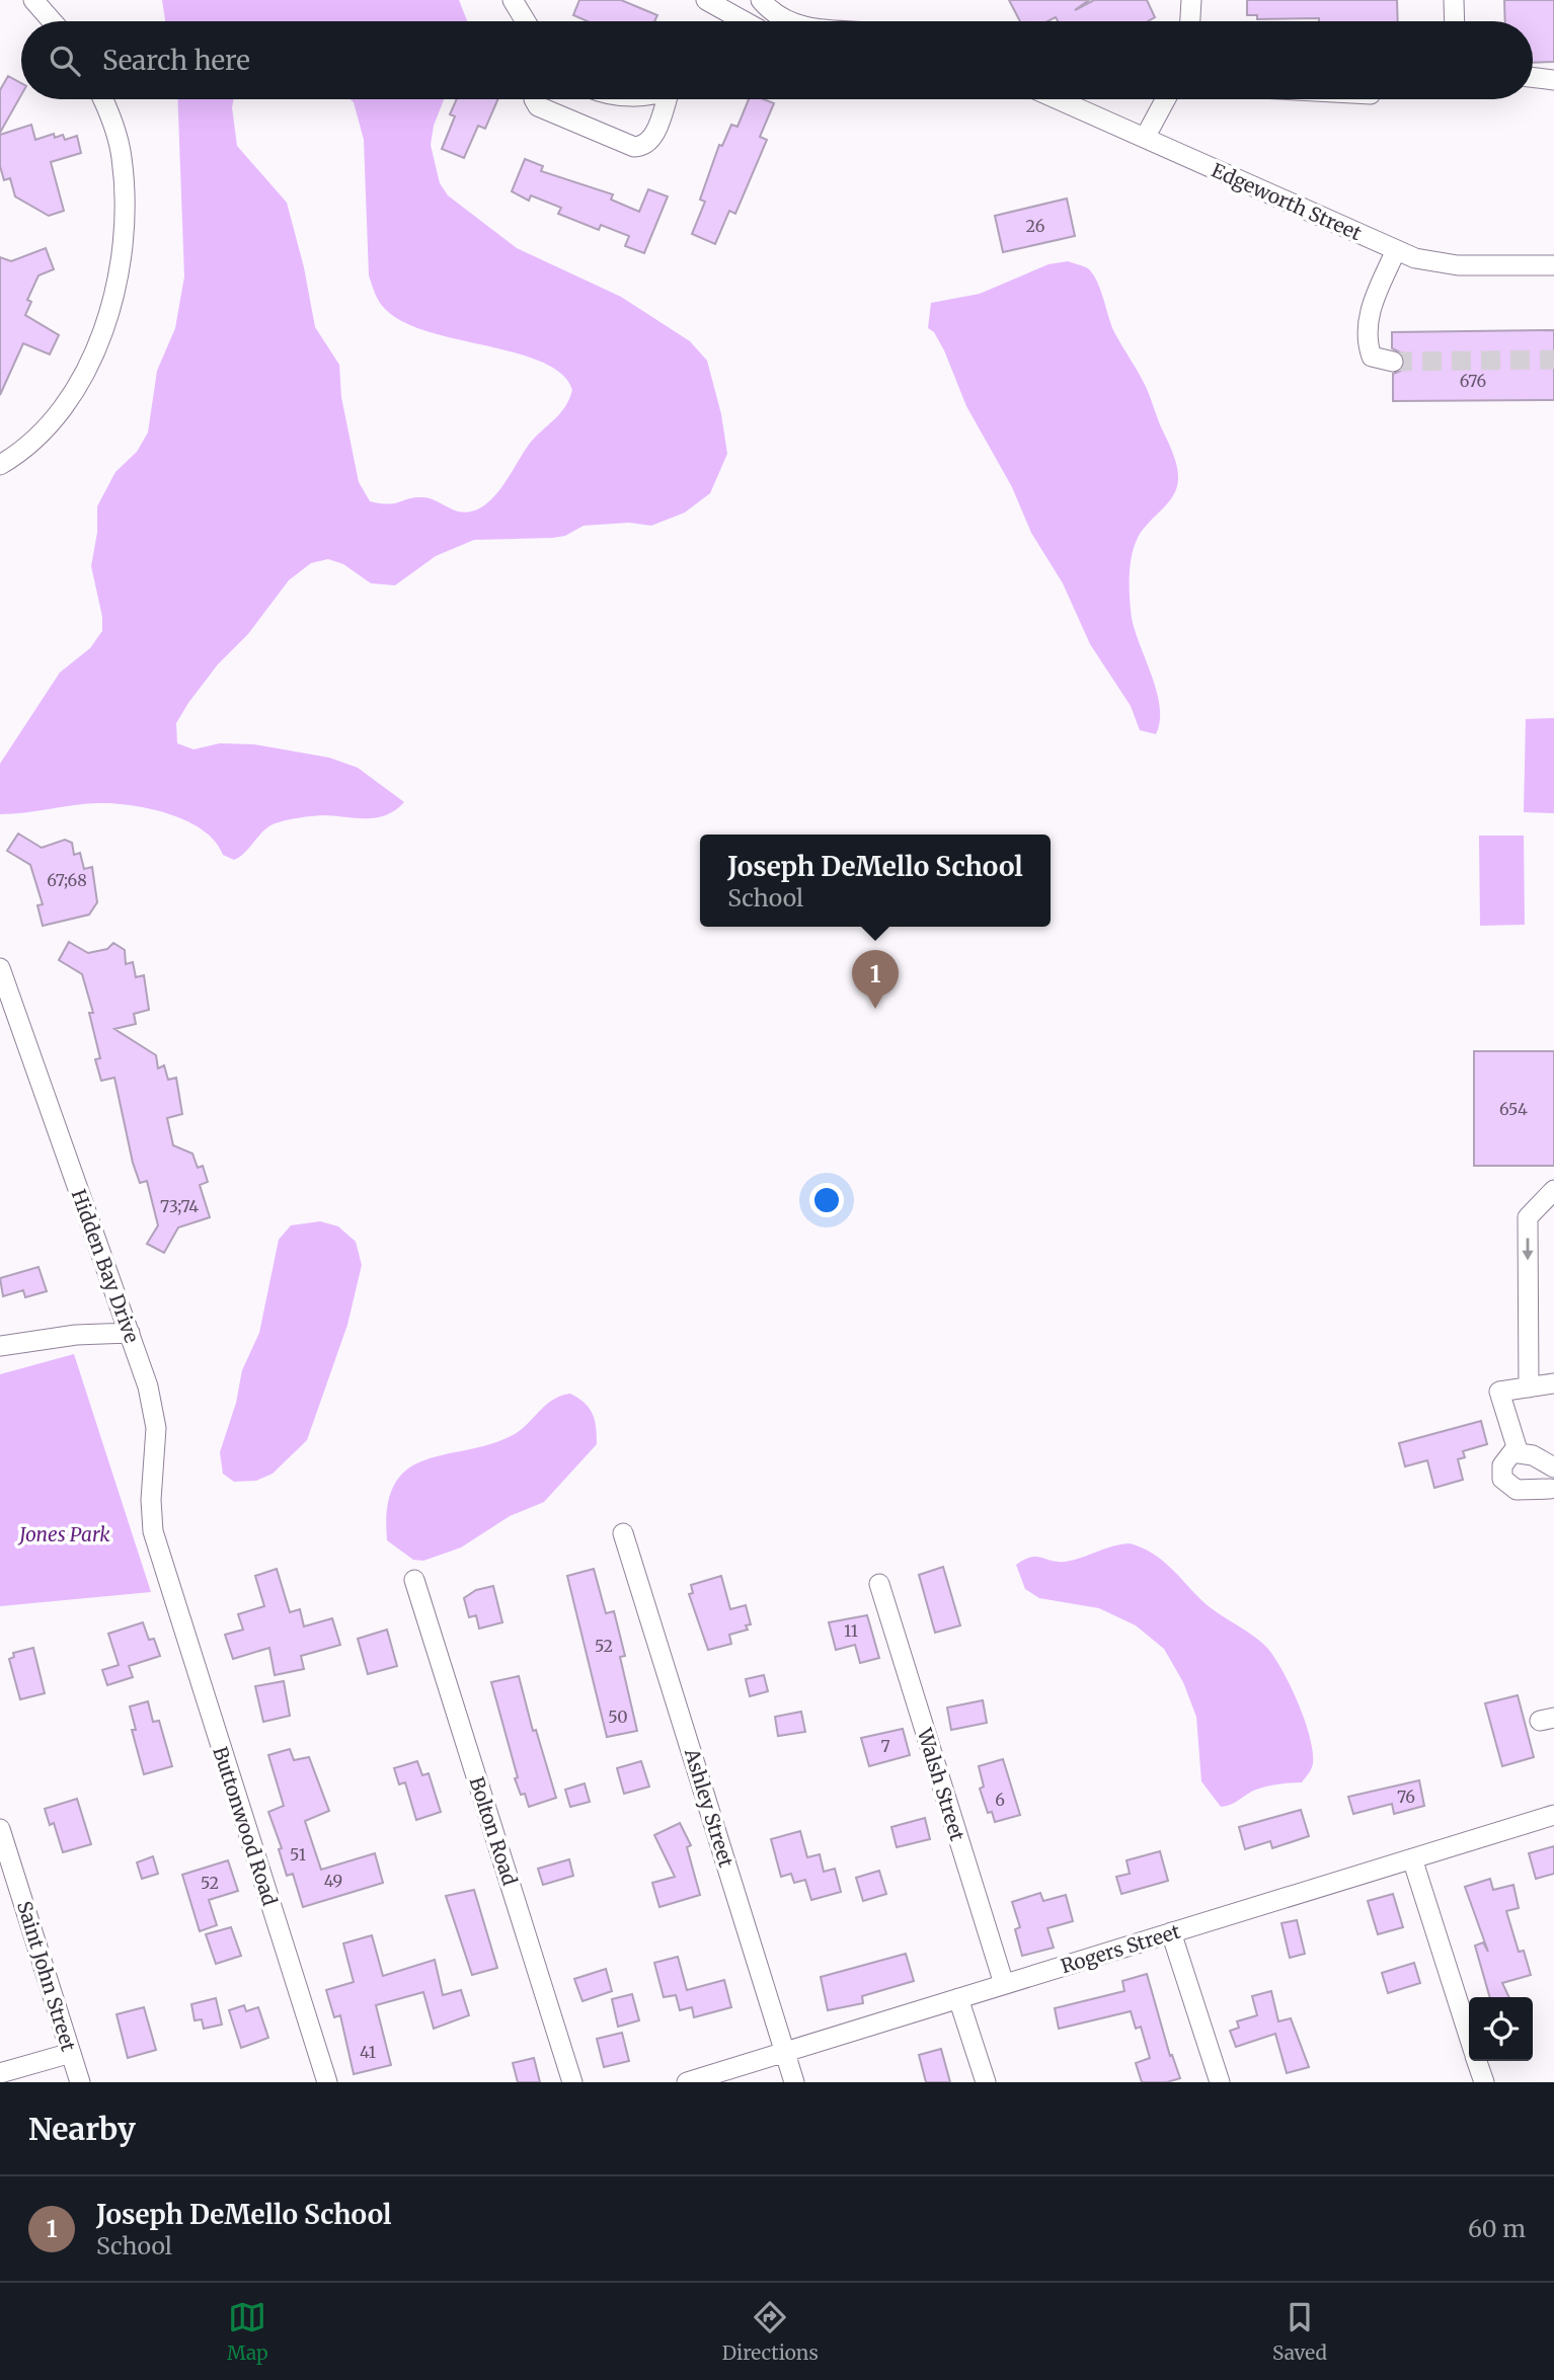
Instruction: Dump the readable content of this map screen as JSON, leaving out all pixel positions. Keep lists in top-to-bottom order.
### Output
{
  "streets": {
    "street": [
      "Edgeworth Street",
      "Hidden Bay Drive",
      "Walsh Street",
      "Ashley Street",
      "Buttonwood Road",
      "Bolton Road",
      "Rogers Street",
      "Saint John Street"
    ]
  },
  "crossings": [
    ["Hidden Bay Drive", "Buttonwood Road"],
    ["Walsh Street", "Rogers Street"],
    ["Ashley Street", "Rogers Street"]
  ],
  "parks": ["Jones Park"],
  "house_numbers": [
    "26",
    "676",
    "67;68",
    "654",
    "73;74",
    "11",
    "52",
    "50",
    "7",
    "76",
    "6",
    "51",
    "49",
    "52",
    "41"
  ],
  "page": {
    "search": "Search here",
    "popup": ["Joseph DeMello School", "School"],
    "pins": "1",
    "heading": "Nearby",
    "list": [
      {
        "mark": "1",
        "name": "Joseph DeMello School",
        "note": "School",
        "value": "60 m"
      }
    ],
    "nav": ["Map", "Directions", "Saved"]
  }
}
